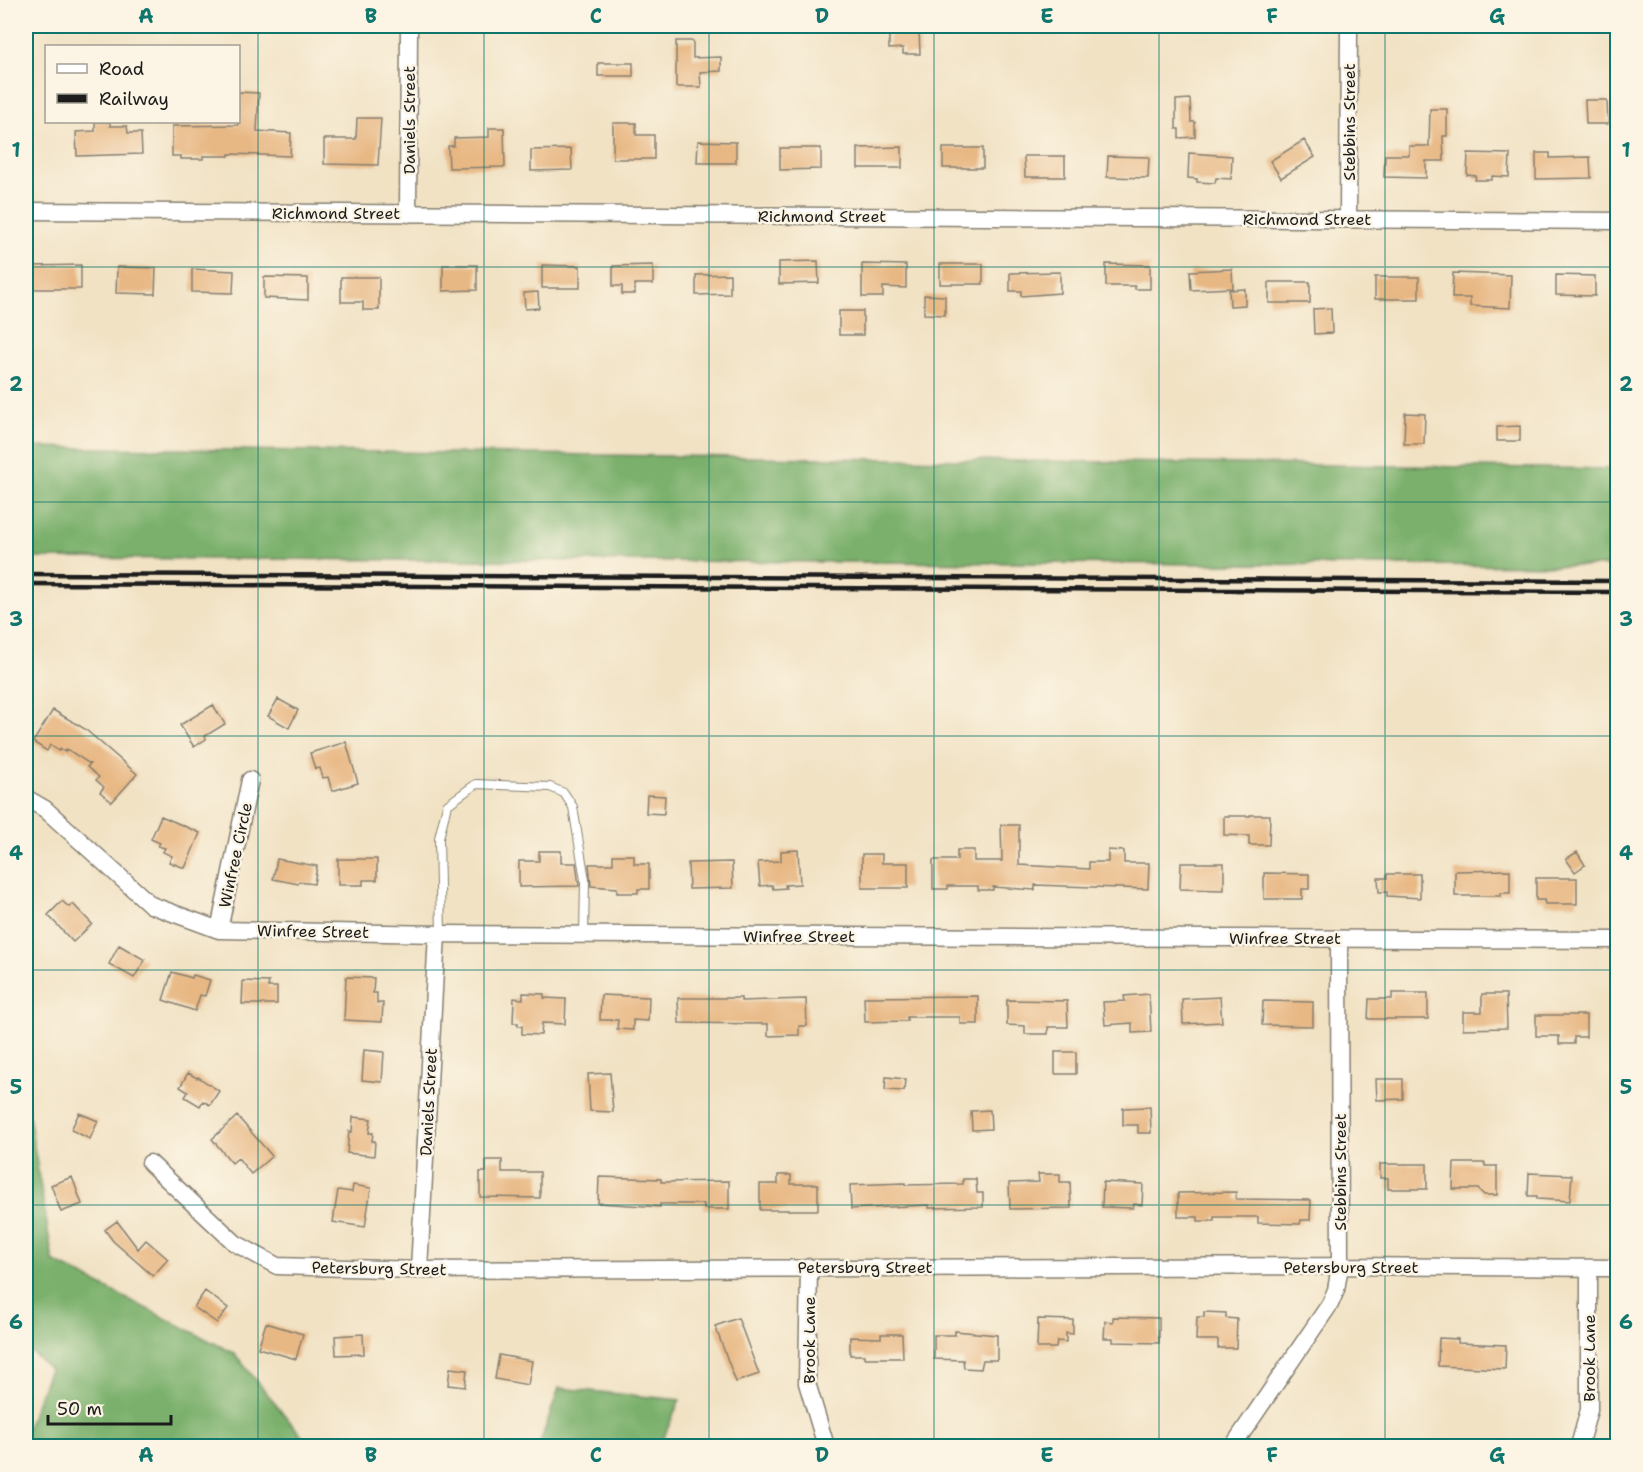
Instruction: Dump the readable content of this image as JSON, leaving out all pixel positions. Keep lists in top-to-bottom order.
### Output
{
  "streets": {
    "street": [
      "Daniels Street",
      "Stebbins Street",
      "Richmond Street",
      "Winfree Circle",
      "Winfree Street",
      "Petersburg Street",
      "Brook Lane"
    ]
  },
  "crossings": [
    ["Daniels Street", "Richmond Street"],
    ["Daniels Street", "Winfree Street"],
    ["Daniels Street", "Petersburg Street"],
    ["Stebbins Street", "Richmond Street"],
    ["Stebbins Street", "Winfree Street"],
    ["Stebbins Street", "Petersburg Street"],
    ["Winfree Circle", "Winfree Street"],
    ["Petersburg Street", "Brook Lane"]
  ],
  "legend": ["Road", "Railway"],
  "scale_bar": "50 m",
  "grid": {
    "columns": [
      "A",
      "B",
      "C",
      "D",
      "E",
      "F",
      "G"
    ],
    "rows": [
      "1",
      "2",
      "3",
      "4",
      "5",
      "6"
    ]
  }
}
